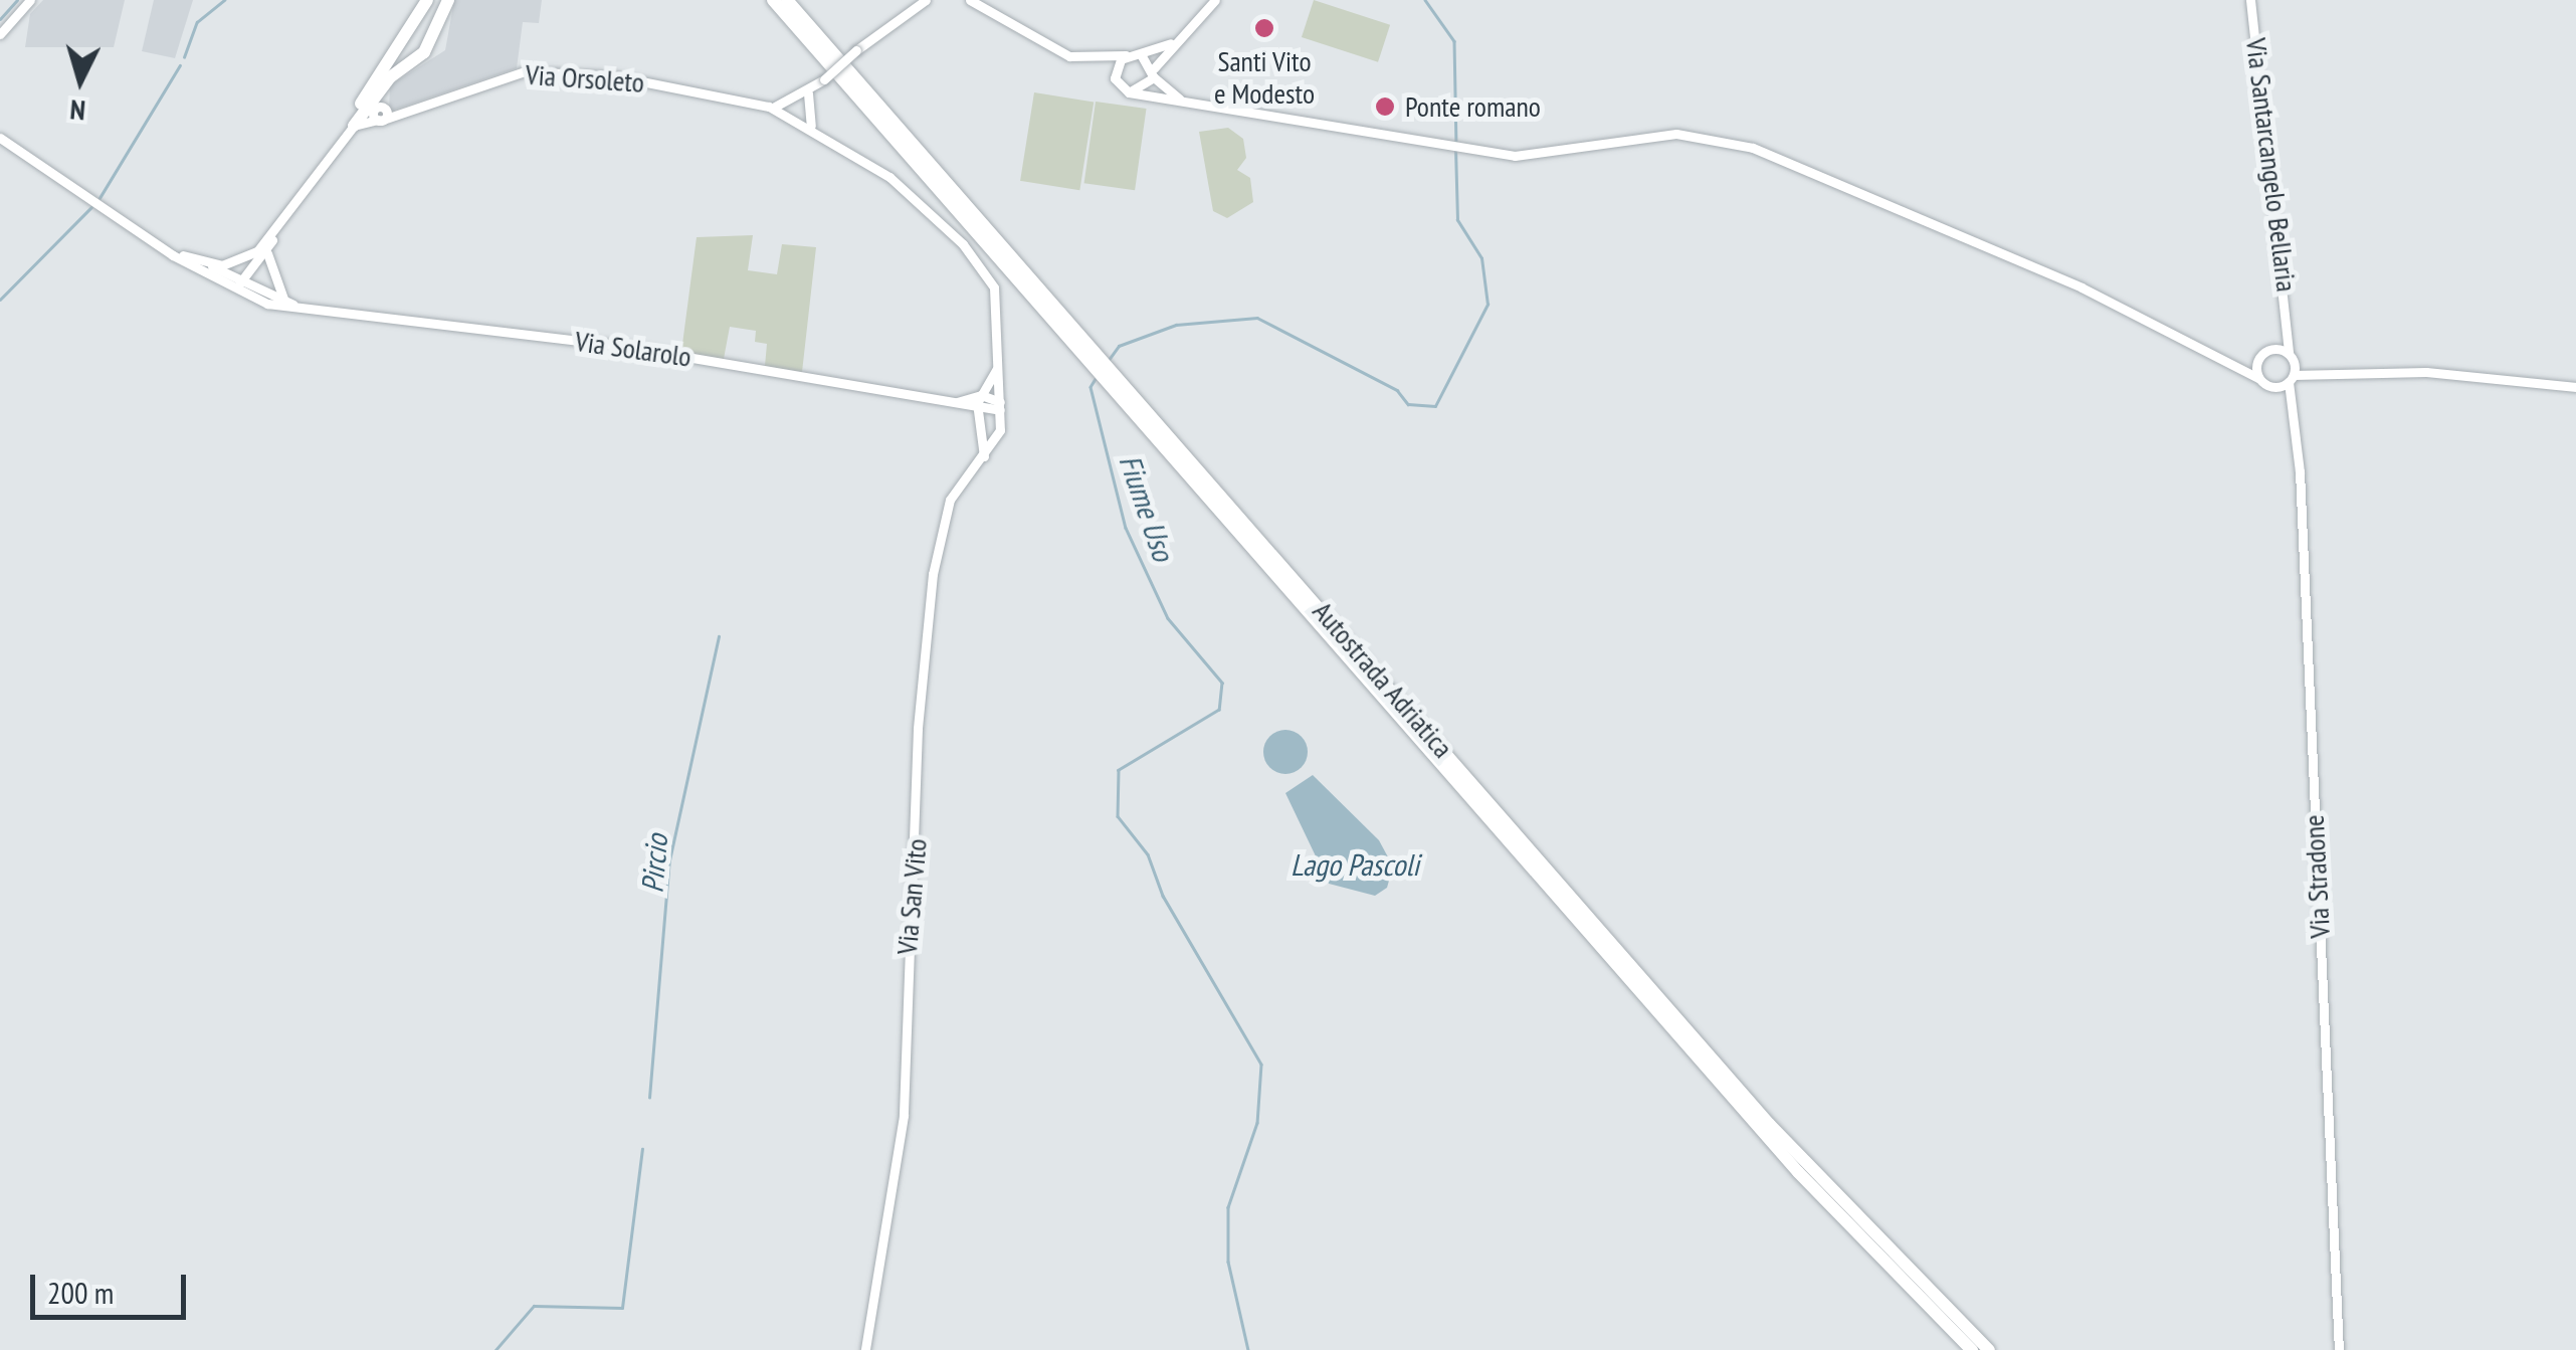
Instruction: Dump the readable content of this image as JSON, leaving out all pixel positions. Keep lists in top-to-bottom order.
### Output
{
  "streets": {
    "highway": ["Autostrada Adriatica"],
    "street": [
      "Via Orsoleto",
      "Via Santarcangelo Bellaria",
      "Via Solarolo",
      "Via Stradone",
      "Via San Vito"
    ]
  },
  "crossings": [
    ["Via Orsoleto", "Via San Vito"],
    ["Via Santarcangelo Bellaria", "Via Stradone"],
    ["Via Solarolo", "Via San Vito"]
  ],
  "water": ["Fiume Uso", "Pircio", "Lago Pascoli"],
  "places": ["Santi Vito e Modesto", "Ponte romano"],
  "scale_bar": "200 m",
  "north": "bottom"
}
